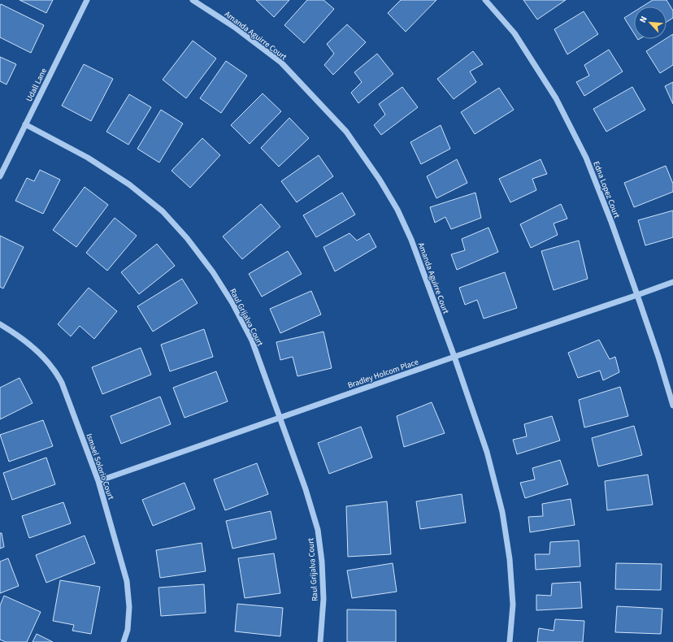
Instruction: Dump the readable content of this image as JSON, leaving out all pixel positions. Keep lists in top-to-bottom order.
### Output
{
  "streets": {
    "street": [
      "Amanda Aguirre Court",
      "Udall Lane",
      "Edna Lopez Court",
      "Raul Grijalva Court",
      "Bradley Holcom Place",
      "Ismael Solorio Court"
    ]
  },
  "crossings": [
    ["Amanda Aguirre Court", "Bradley Holcom Place"],
    ["Udall Lane", "Raul Grijalva Court"],
    ["Edna Lopez Court", "Bradley Holcom Place"],
    ["Raul Grijalva Court", "Bradley Holcom Place"],
    ["Bradley Holcom Place", "Ismael Solorio Court"]
  ],
  "north": "top left"
}
